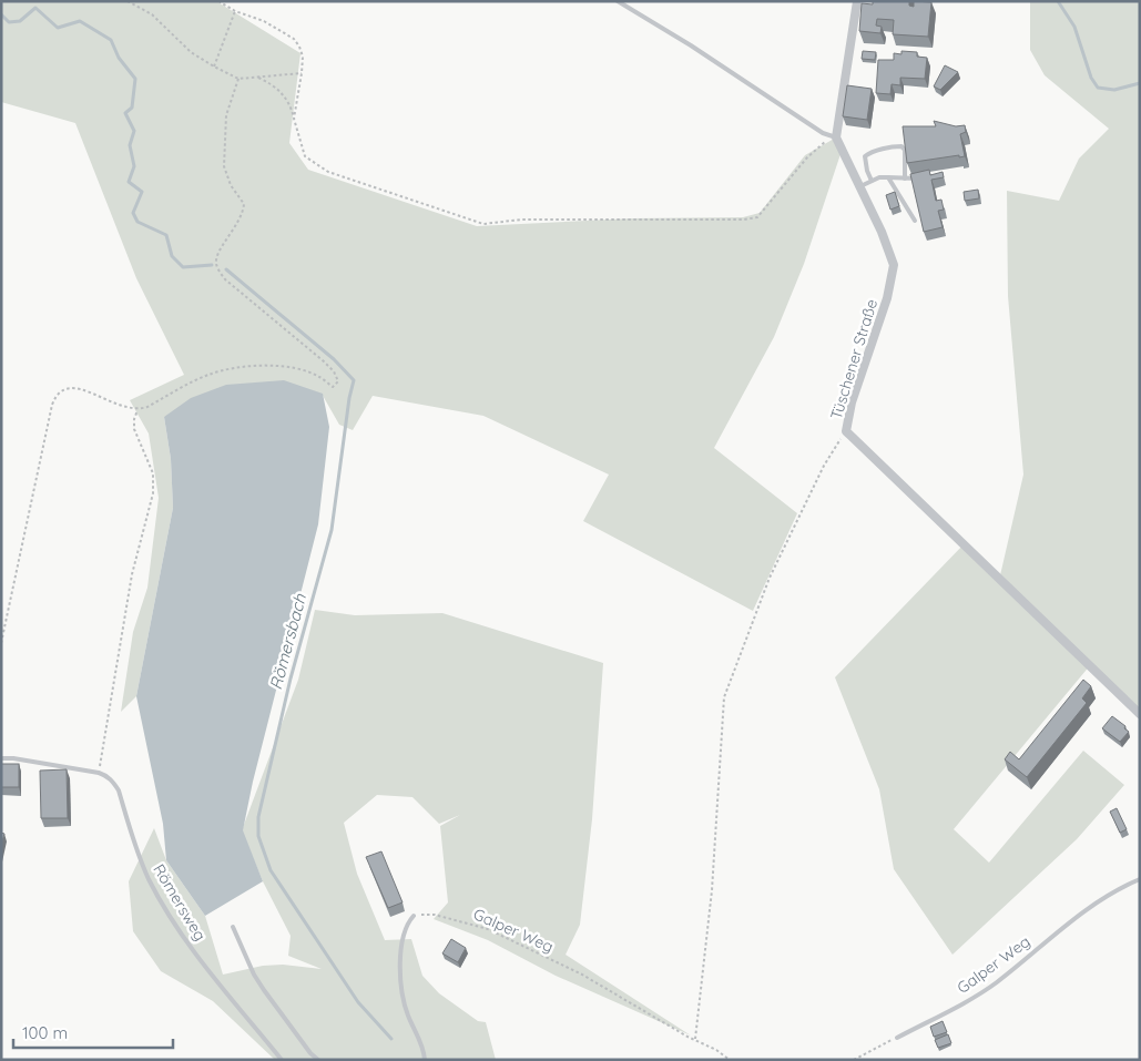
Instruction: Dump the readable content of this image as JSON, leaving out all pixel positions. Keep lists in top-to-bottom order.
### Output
{
  "streets": {
    "street": ["Tüschener Straße"],
    "lane": ["Römersweg", "Galper Weg"]
  },
  "water": ["Römersbach"],
  "scale_bar": "100 m"
}
